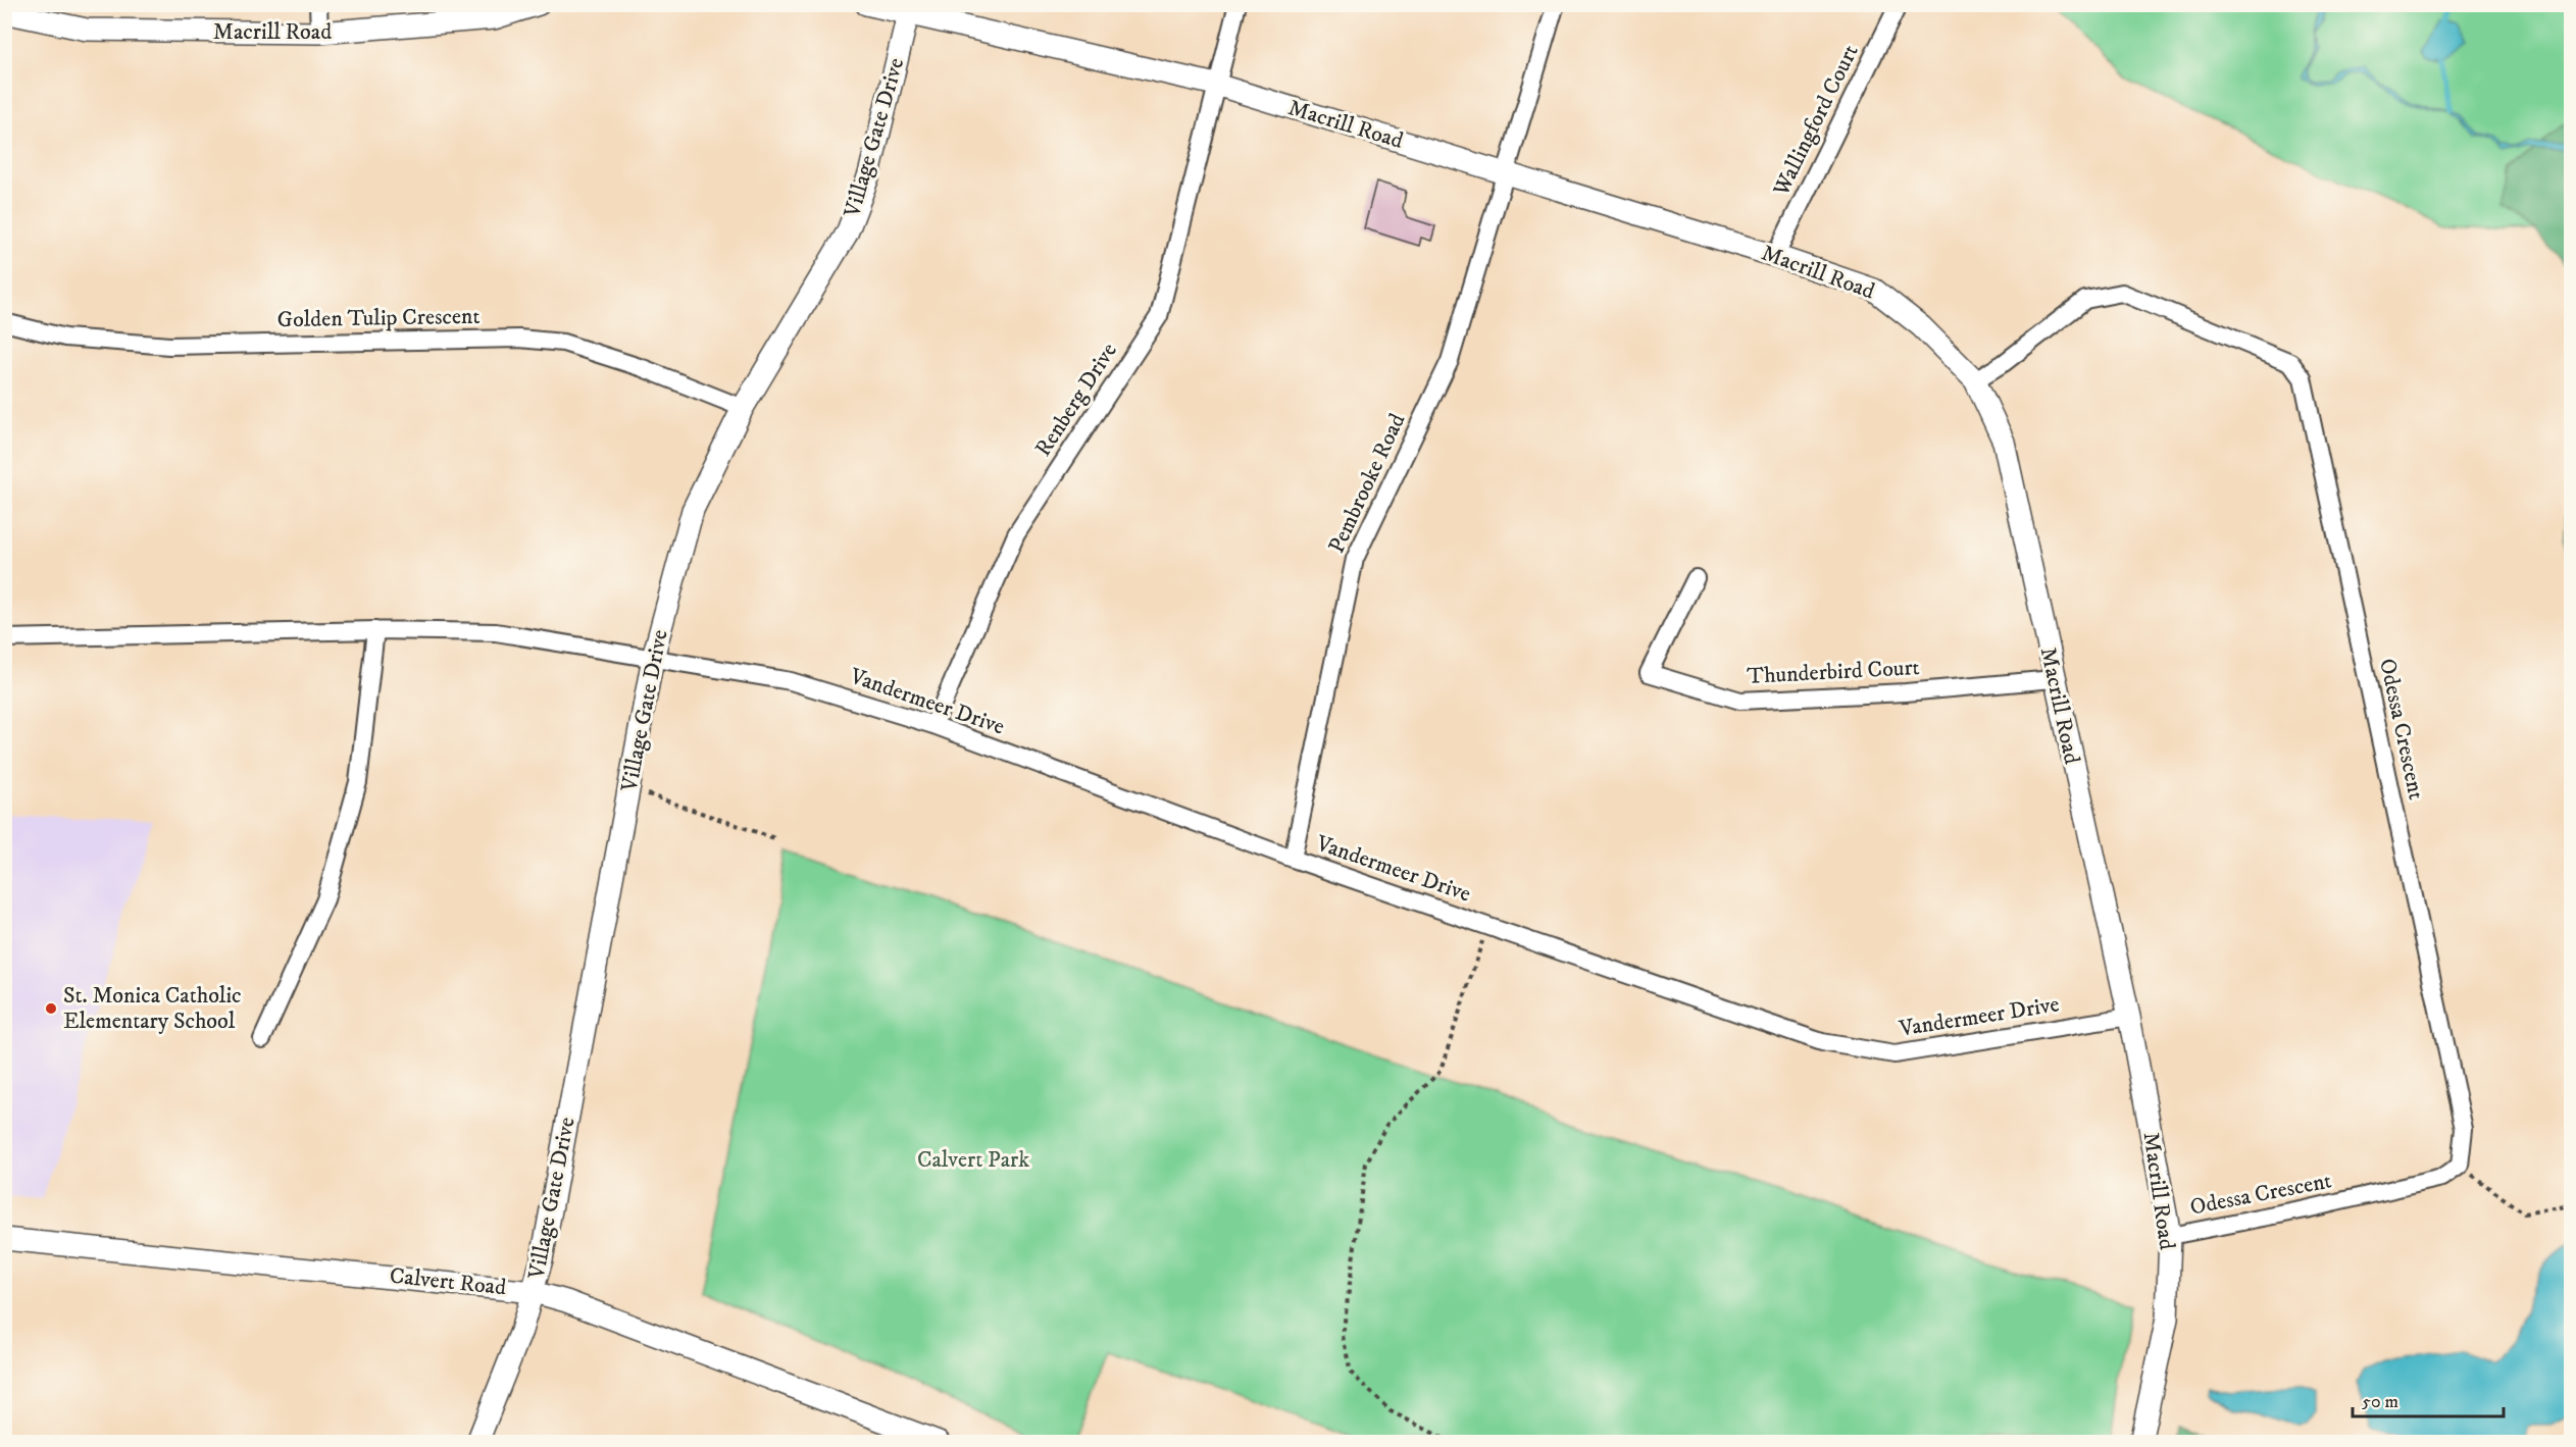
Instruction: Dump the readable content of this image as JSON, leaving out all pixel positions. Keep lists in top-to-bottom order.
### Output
{
  "streets": {
    "street": [
      "Macrill Road",
      "Wallingford Court",
      "Village Gate Drive",
      "Golden Tulip Crescent",
      "Renberg Drive",
      "Pembrooke Road",
      "Thunderbird Court",
      "Vandermeer Drive",
      "Odessa Crescent",
      "Calvert Road"
    ]
  },
  "crossings": [
    ["Macrill Road", "Wallingford Court"],
    ["Macrill Road", "Village Gate Drive"],
    ["Macrill Road", "Renberg Drive"],
    ["Macrill Road", "Pembrooke Road"],
    ["Macrill Road", "Thunderbird Court"],
    ["Macrill Road", "Vandermeer Drive"],
    ["Macrill Road", "Odessa Crescent"],
    ["Village Gate Drive", "Golden Tulip Crescent"],
    ["Village Gate Drive", "Vandermeer Drive"],
    ["Village Gate Drive", "Calvert Road"],
    ["Renberg Drive", "Vandermeer Drive"],
    ["Pembrooke Road", "Vandermeer Drive"]
  ],
  "parks": ["Calvert Park"],
  "places": ["St. Monica Catholic Elementary School"],
  "scale_bar": "50 m"
}
